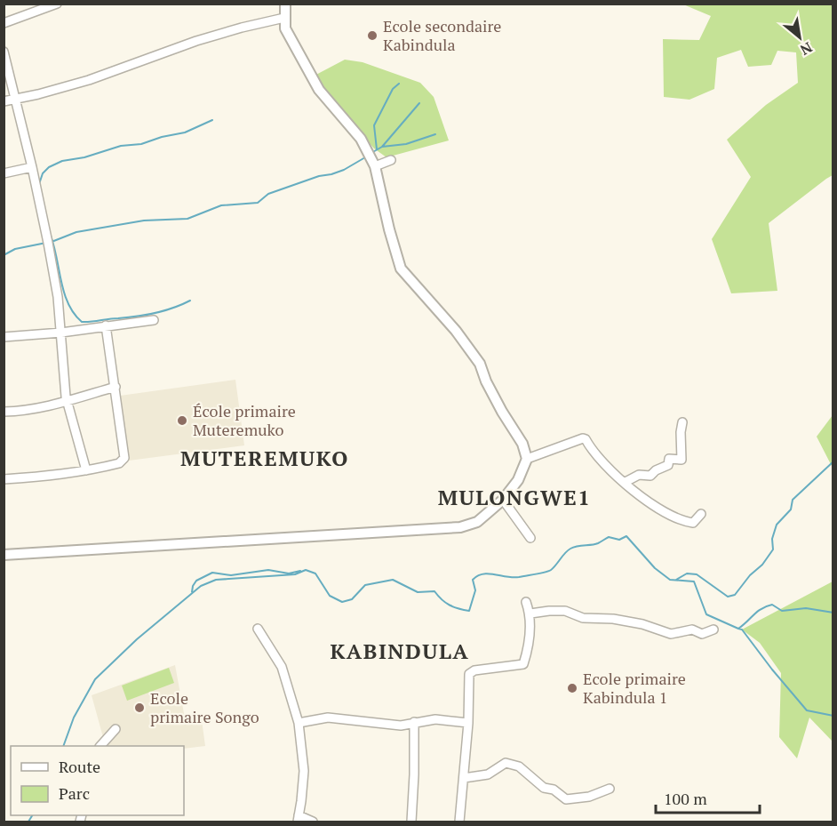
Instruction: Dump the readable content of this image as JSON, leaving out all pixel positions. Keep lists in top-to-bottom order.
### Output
{
  "districts": ["MUTEREMUKO", "MULONGWE1", "KABINDULA"],
  "places": [
    "Ecole secondaire Kabindula",
    "École primaire Muteremuko",
    "Ecole primaire Kabindula 1",
    "Ecole primaire Songo"
  ],
  "legend": ["Route", "Parc"],
  "scale_bar": "100 m",
  "north": "bottom right"
}
